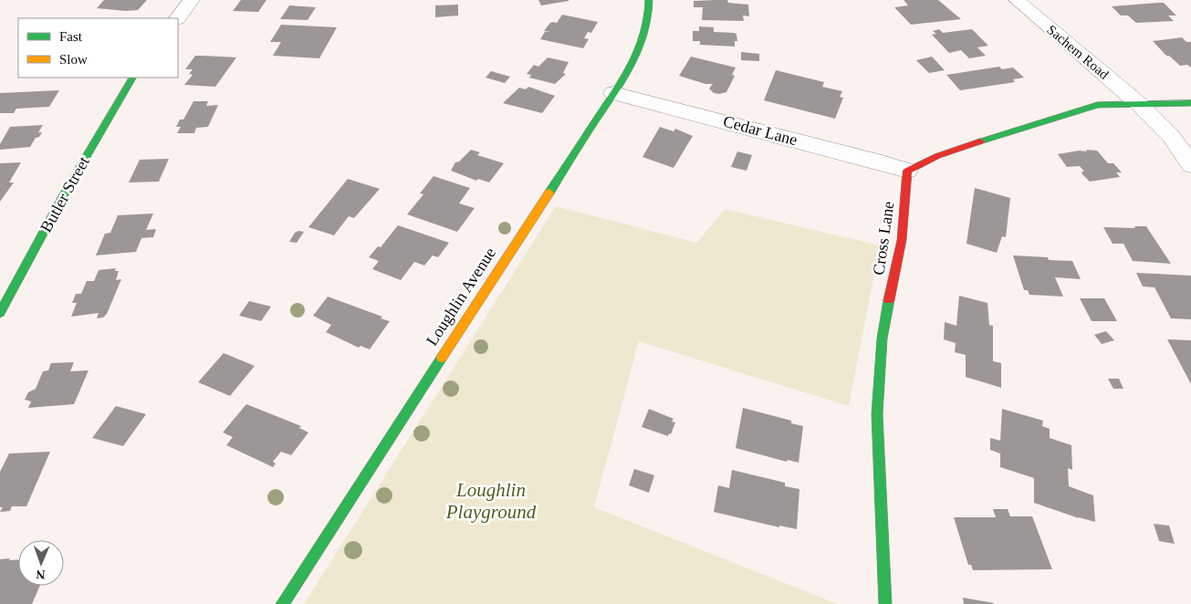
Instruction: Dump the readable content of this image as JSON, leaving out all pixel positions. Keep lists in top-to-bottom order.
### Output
{
  "streets": {
    "street": [
      "Sachem Road",
      "Cedar Lane",
      "Butler Street",
      "Cross Lane",
      "Loughlin Avenue"
    ]
  },
  "crossings": [
    ["Cedar Lane", "Cross Lane"],
    ["Cedar Lane", "Loughlin Avenue"]
  ],
  "parks": ["Loughlin Playground"],
  "legend": ["Fast", "Slow"],
  "north": "bottom"
}
